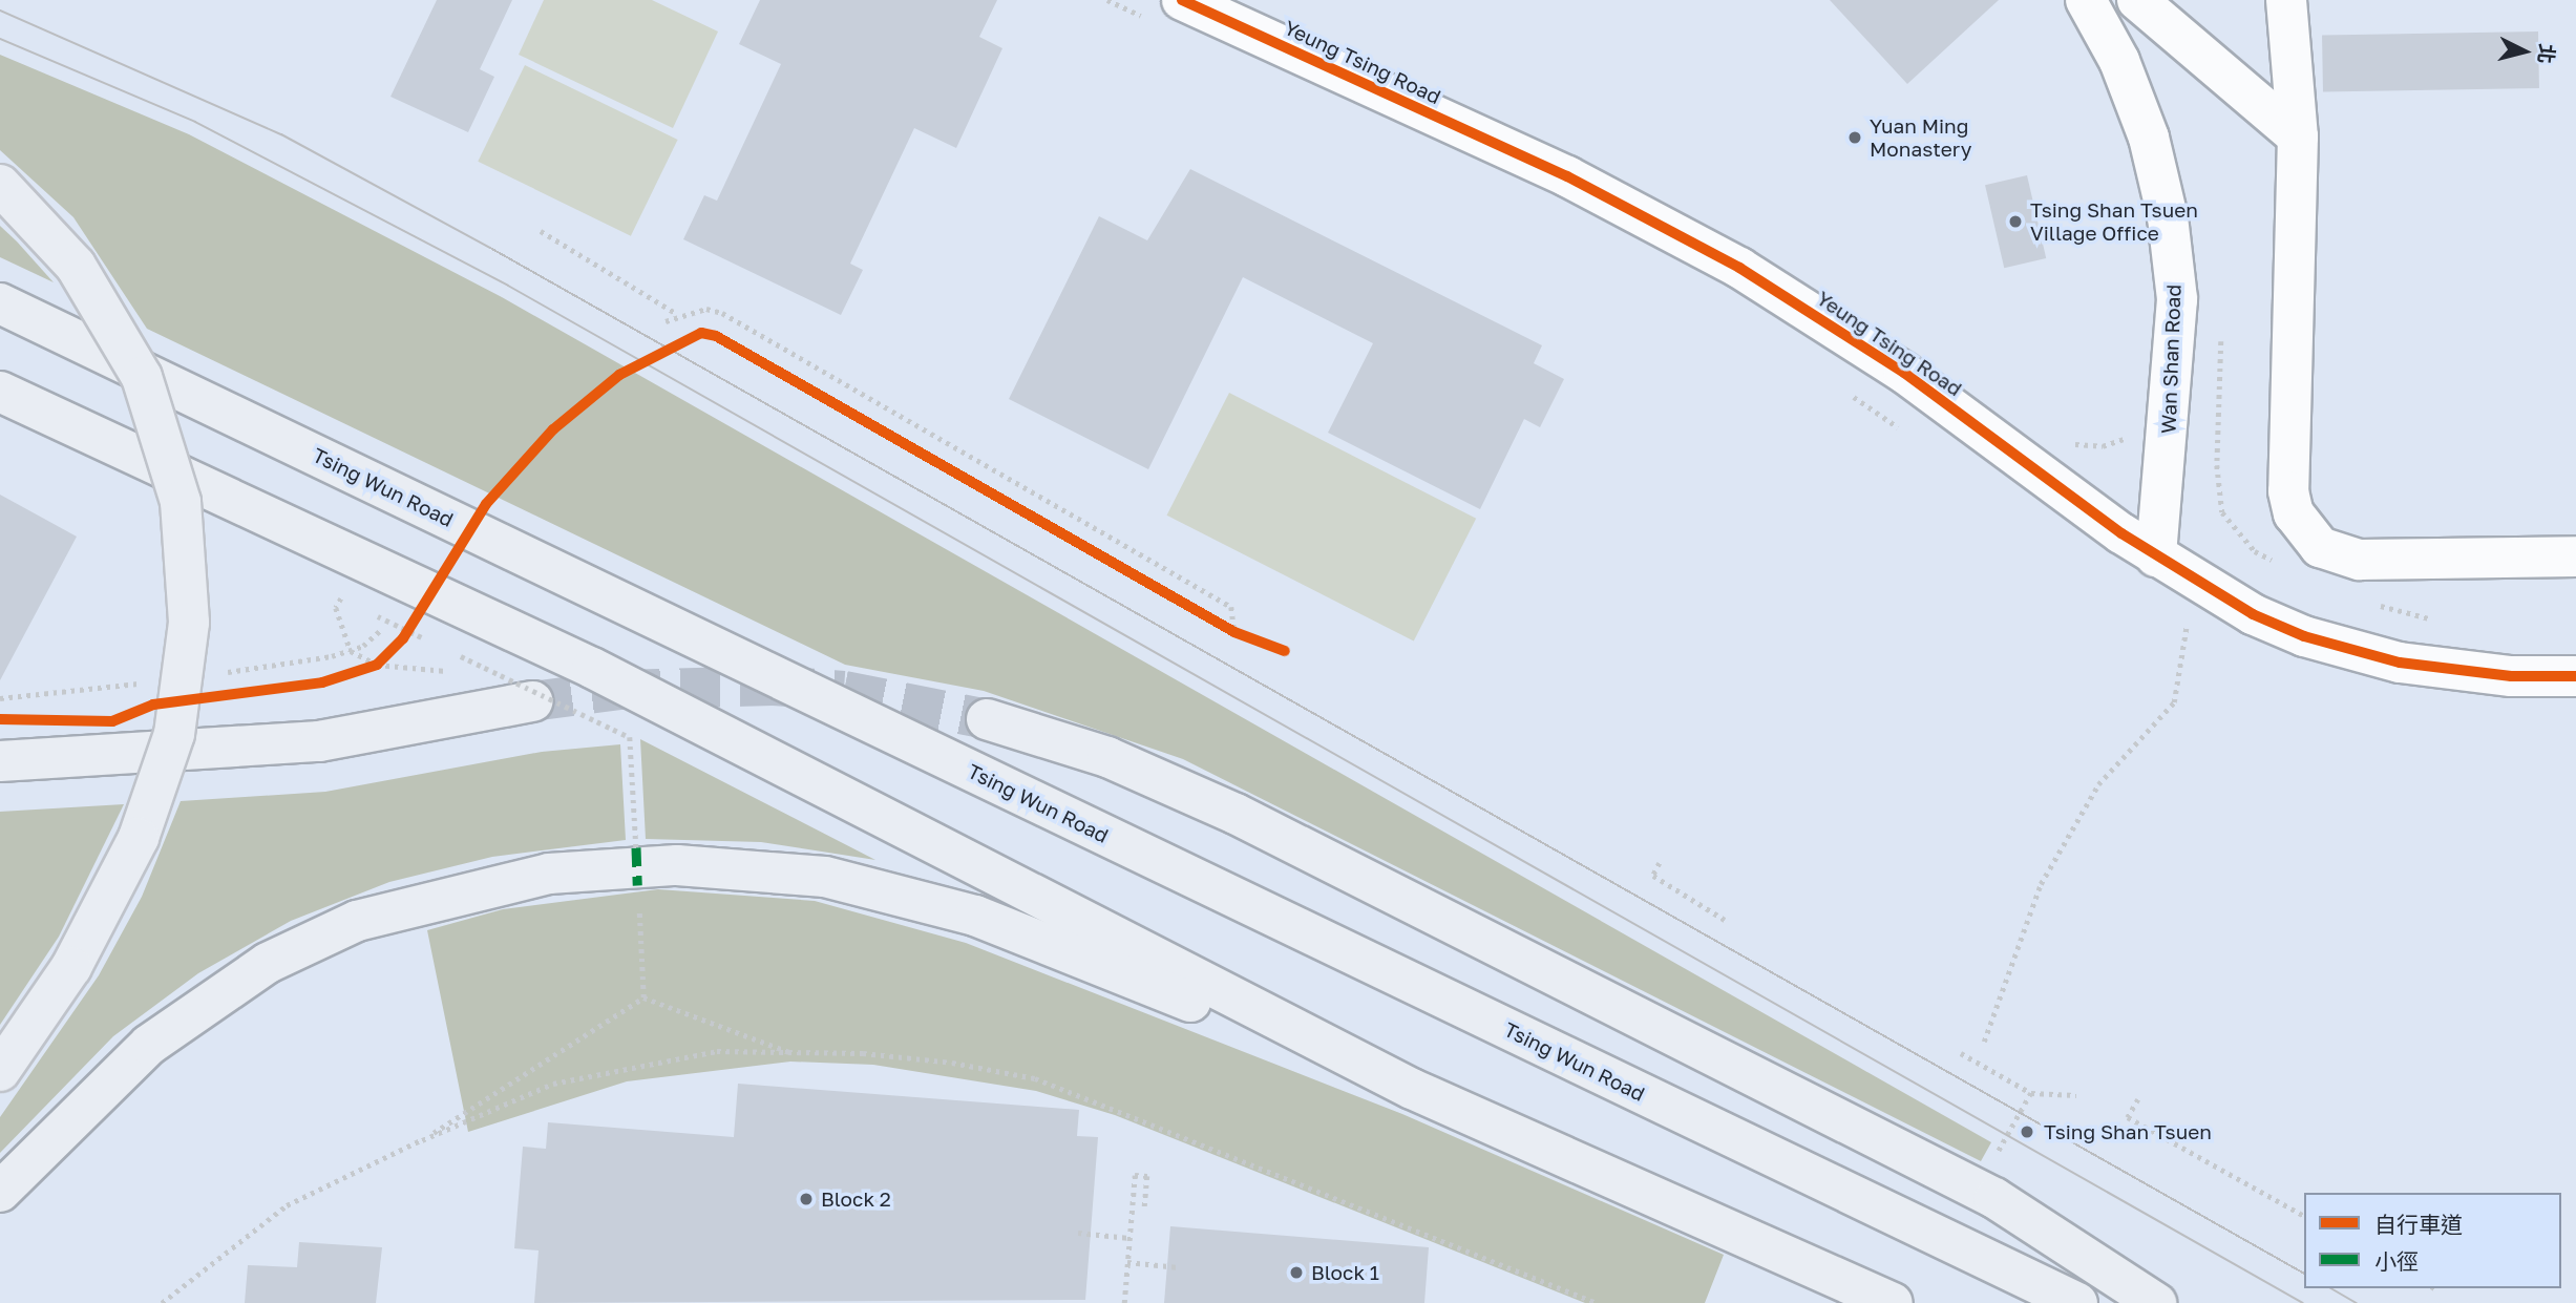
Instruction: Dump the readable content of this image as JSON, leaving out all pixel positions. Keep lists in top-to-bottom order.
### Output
{
  "streets": {
    "main road": ["Tsing Wun Road"],
    "street": ["Yeung Tsing Road", "Wan Shan Road"]
  },
  "crossings": [
    ["Yeung Tsing Road", "Wan Shan Road"]
  ],
  "places": [
    "Yuan Ming Monastery",
    "Tsing Shan Tsuen Village Office",
    "Tsing Shan Tsuen",
    "Block 2",
    "Block 1"
  ],
  "legend": ["自行車道", "小徑"],
  "north": "right"
}
